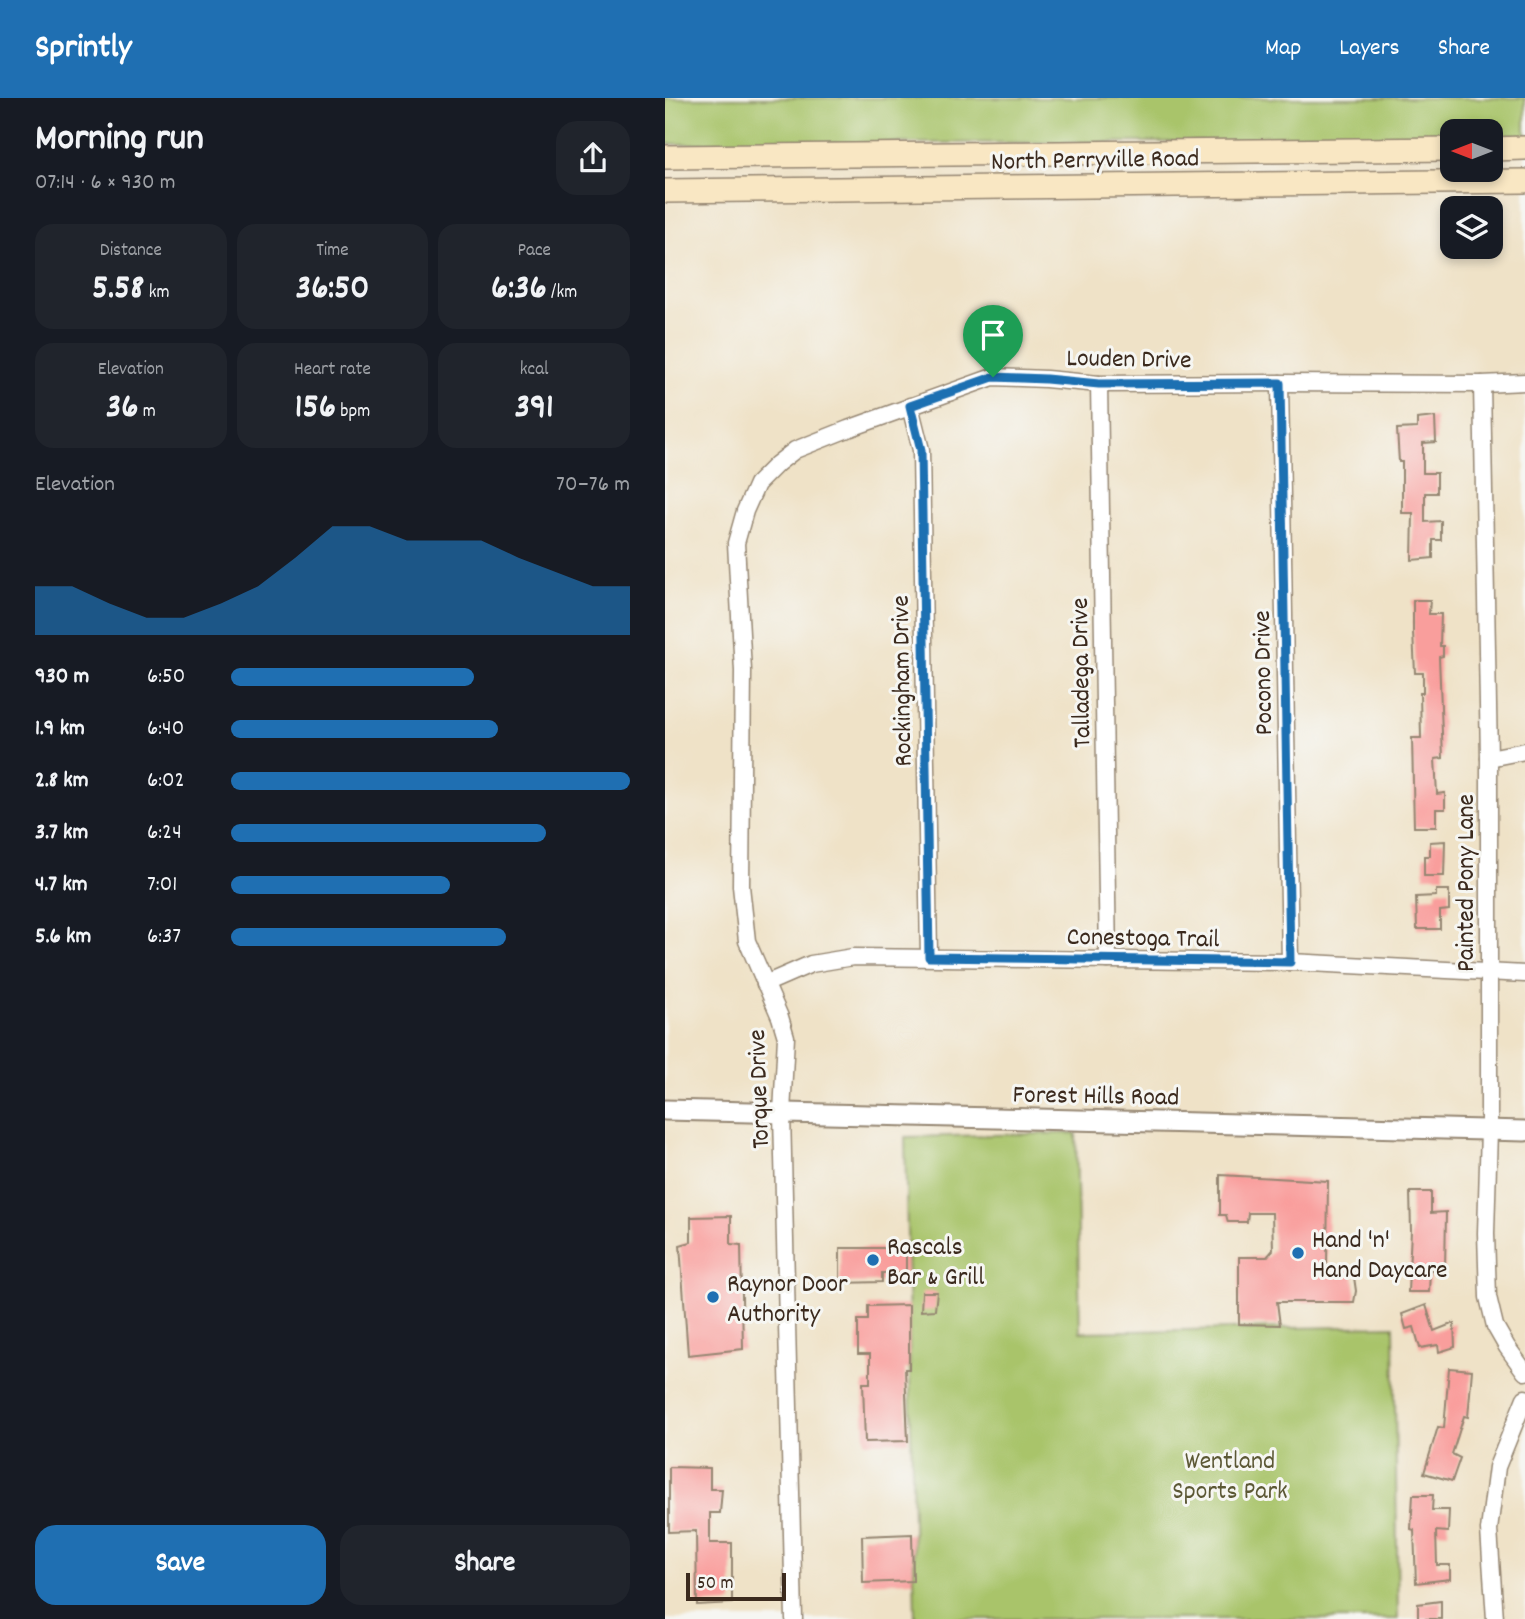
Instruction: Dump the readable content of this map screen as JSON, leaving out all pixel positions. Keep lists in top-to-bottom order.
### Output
{
  "streets": {
    "main road": ["North Perryville Road"],
    "street": [
      "Louden Drive",
      "Talladega Drive",
      "Pocono Drive",
      "Rockingham Drive",
      "Painted Pony Lane",
      "Conestoga Trail",
      "Torque Drive",
      "Forest Hills Road"
    ]
  },
  "crossings": [
    ["Louden Drive", "Talladega Drive"],
    ["Louden Drive", "Pocono Drive"],
    ["Louden Drive", "Rockingham Drive"],
    ["Louden Drive", "Painted Pony Lane"],
    ["Louden Drive", "Torque Drive"],
    ["Talladega Drive", "Conestoga Trail"],
    ["Pocono Drive", "Conestoga Trail"],
    ["Rockingham Drive", "Conestoga Trail"],
    ["Painted Pony Lane", "Conestoga Trail"],
    ["Painted Pony Lane", "Forest Hills Road"],
    ["Conestoga Trail", "Torque Drive"],
    ["Torque Drive", "Forest Hills Road"]
  ],
  "parks": ["Wentland Sports Park"],
  "places": ["Hand 'n' Hand Daycare", "Rascals Bar & Grill", "Raynor Door Authority"],
  "scale_bar": "50 m",
  "north": "left",
  "page": {
    "header": "Sprintly",
    "nav": ["Map", "Layers", "Share"],
    "heading": ["Morning run", "07:14 · 6 × 930 m"],
    "stats": [
      ["Distance", "5.58 km"],
      ["Time", "36:50"],
      ["Pace", "6:36 /km"],
      ["Elevation", "36 m"],
      ["Heart rate", "156 bpm"],
      ["kcal", "391"]
    ],
    "chart": ["Elevation", "70–76 m"],
    "list": [
      {
        "name": "930 m",
        "note": "6:50"
      },
      {
        "name": "1.9 km",
        "note": "6:40"
      },
      {
        "name": "2.8 km",
        "note": "6:02"
      },
      {
        "name": "3.7 km",
        "note": "6:24"
      },
      {
        "name": "4.7 km",
        "note": "7:01"
      },
      {
        "name": "5.6 km",
        "note": "6:37"
      }
    ],
    "buttons": ["Save", "Share"],
    "scale": "50 m"
  }
}
